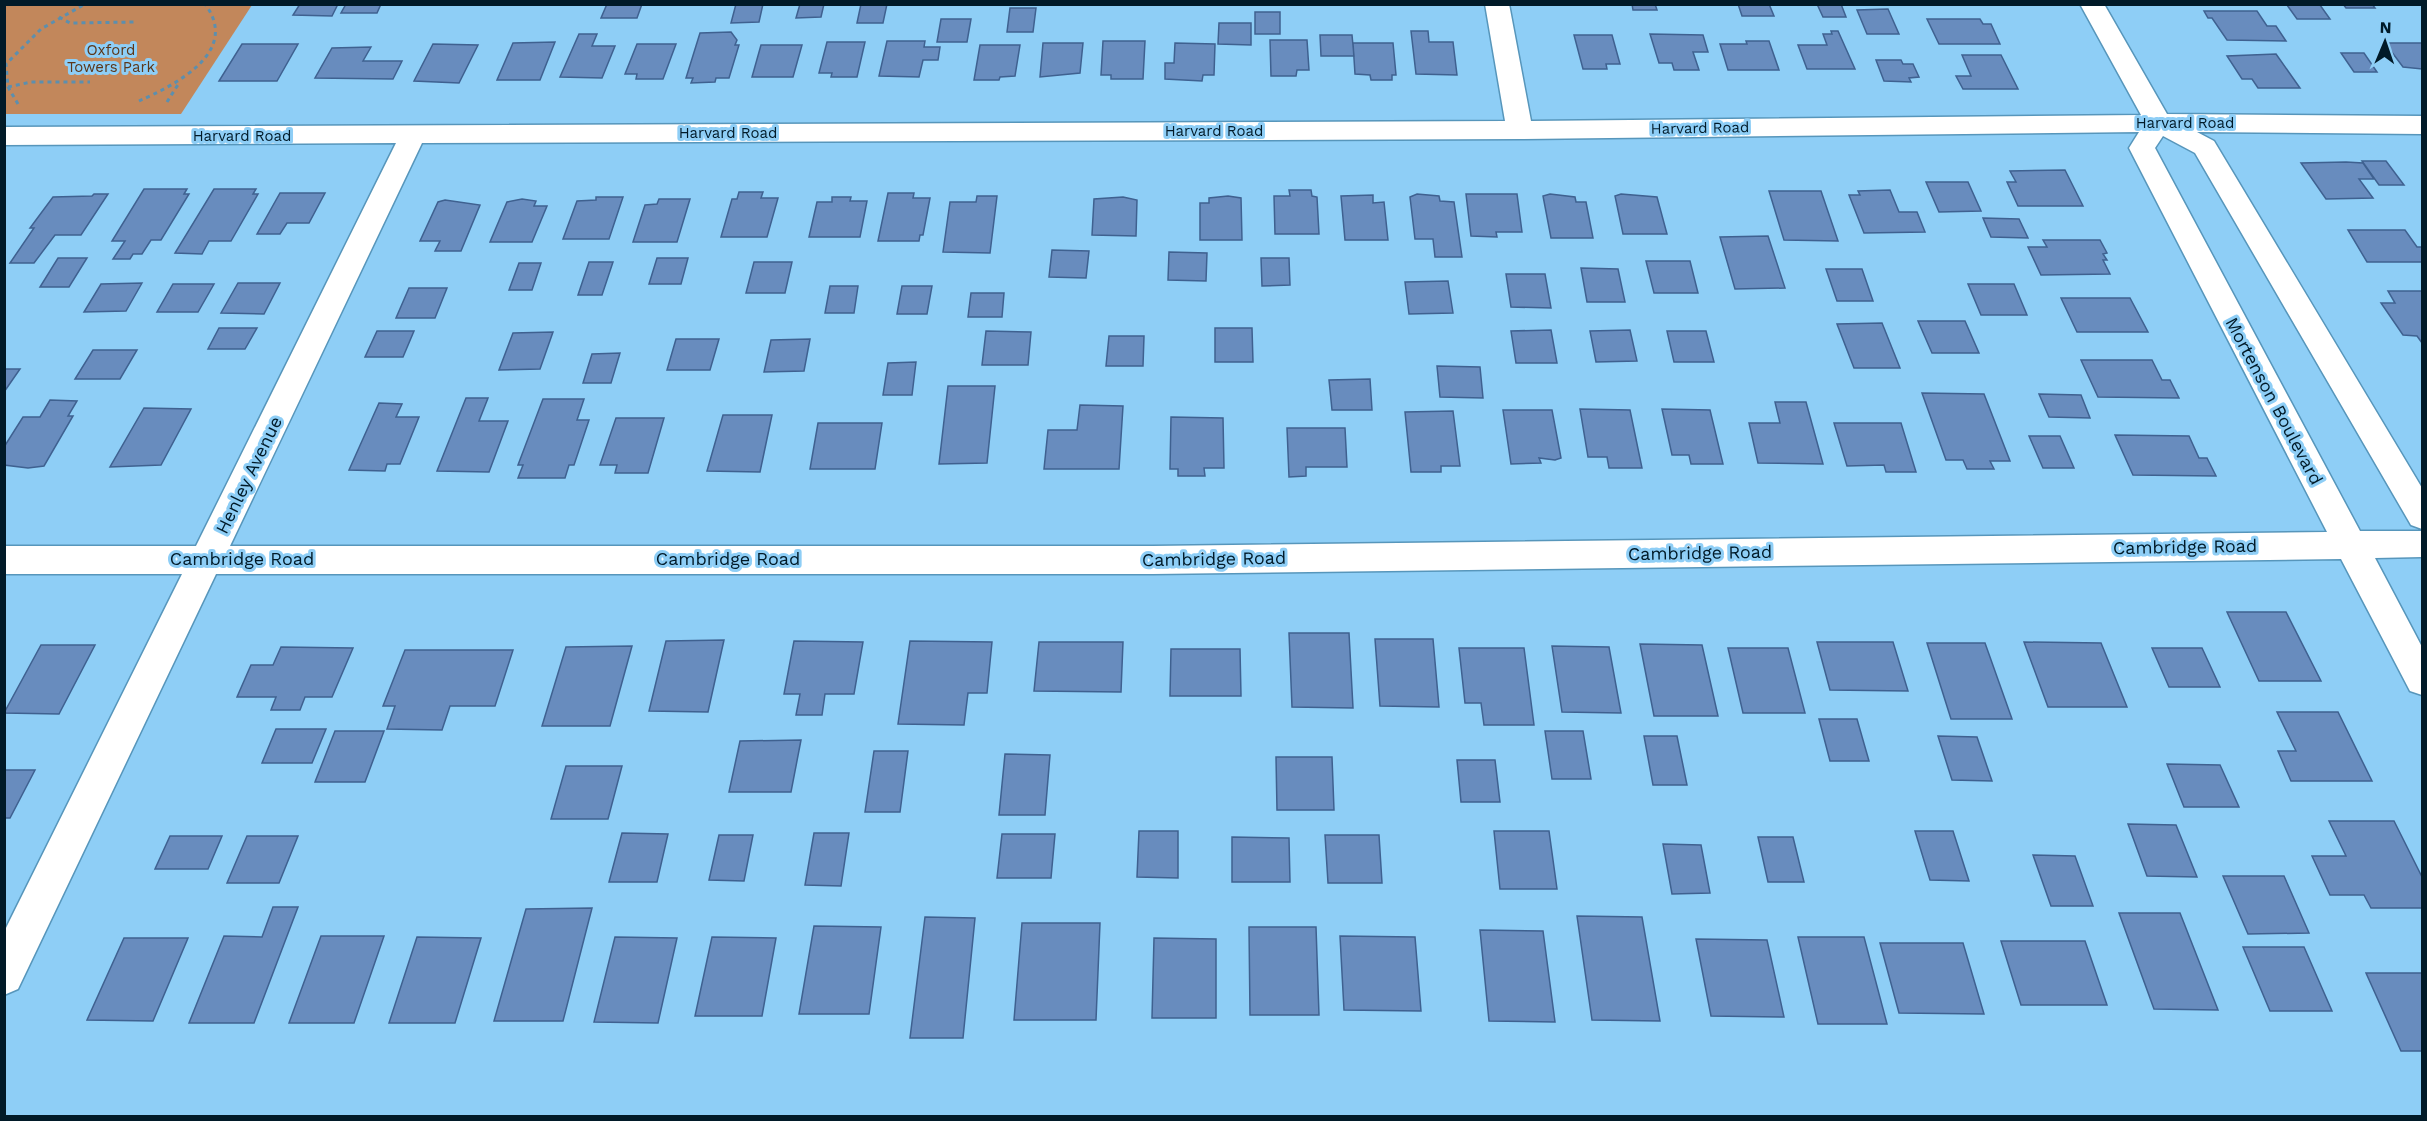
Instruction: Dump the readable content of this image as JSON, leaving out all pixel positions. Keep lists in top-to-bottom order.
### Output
{
  "streets": {
    "street": [
      "Harvard Road",
      "Mortenson Boulevard",
      "Henley Avenue",
      "Cambridge Road"
    ]
  },
  "crossings": [
    ["Harvard Road", "Mortenson Boulevard"],
    ["Harvard Road", "Henley Avenue"],
    ["Mortenson Boulevard", "Cambridge Road"],
    ["Henley Avenue", "Cambridge Road"]
  ],
  "parks": ["Oxford Towers Park"],
  "north": "top"
}
